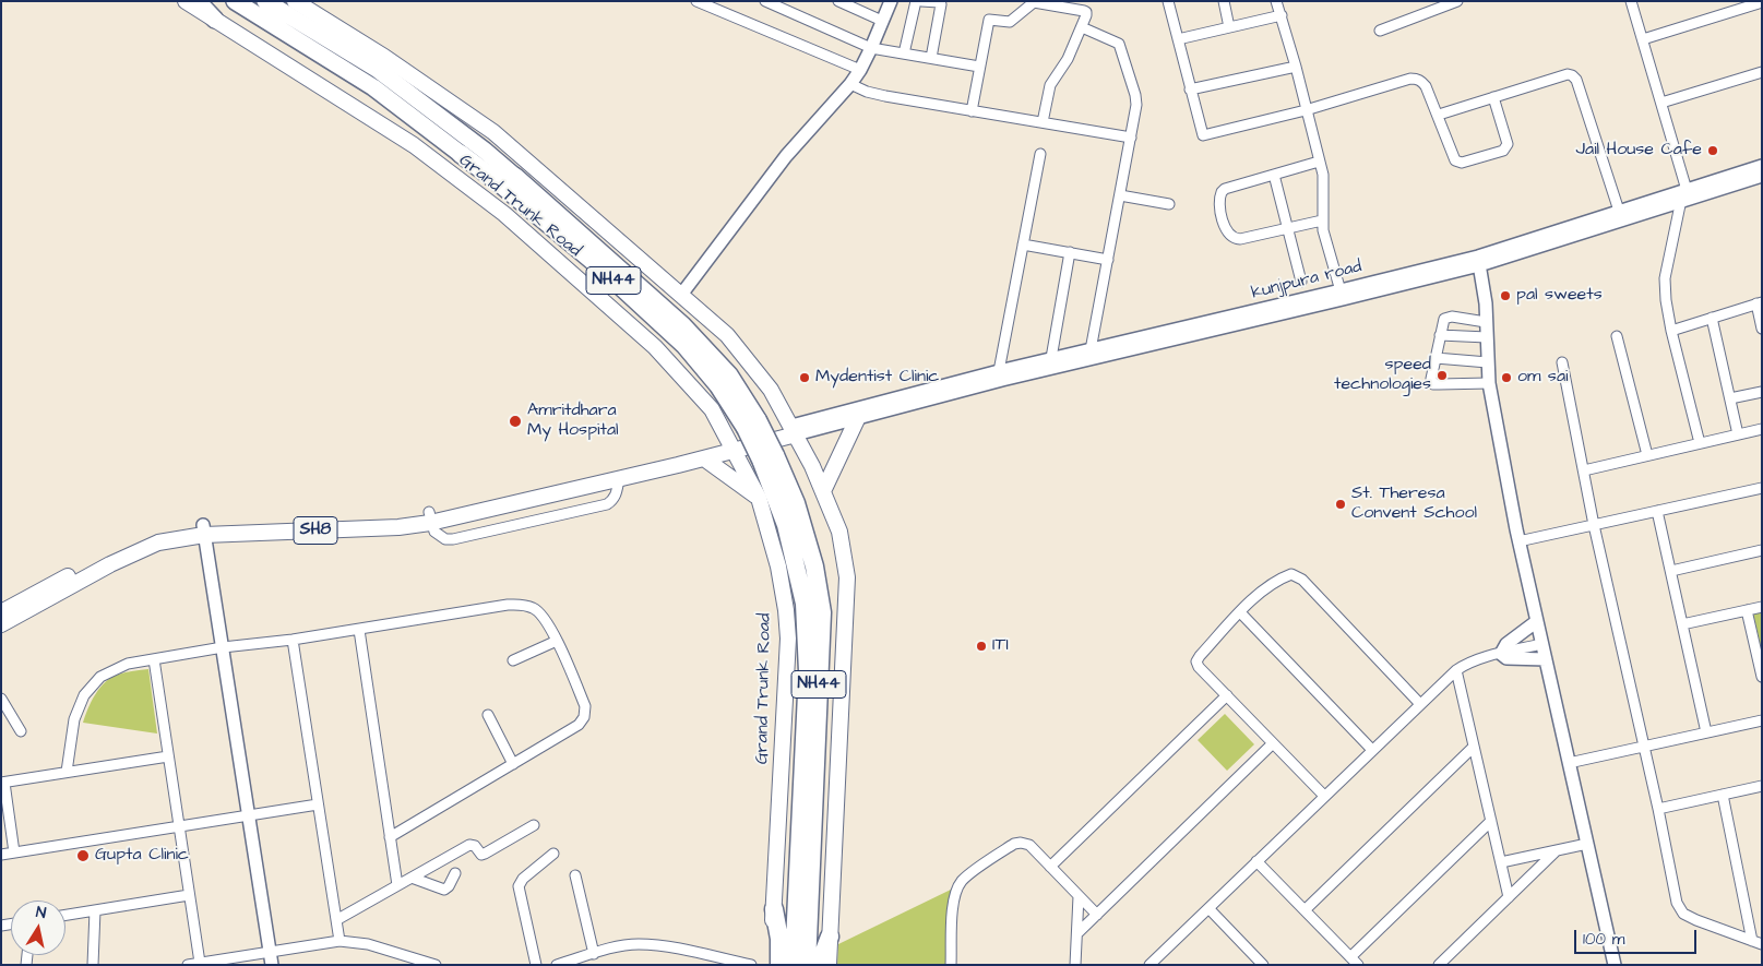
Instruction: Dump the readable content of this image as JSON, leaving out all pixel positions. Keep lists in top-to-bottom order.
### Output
{
  "streets": {
    "highway": ["NH44"],
    "main road": ["Grand Trunk Road", "SH8"],
    "street": ["kunjpura road"]
  },
  "crossings": [
    ["Grand Trunk Road", "SH8"],
    ["kunjpura road", "SH8"]
  ],
  "places": [
    "Jail House Cafe",
    "pal sweets",
    "speed technologies",
    "Mydentist Clinic",
    "om sai",
    "Amritdhara My Hospital",
    "St. Theresa Convent School",
    "ITI",
    "Gupta Clinic"
  ],
  "scale_bar": "100 m",
  "north": "top"
}
